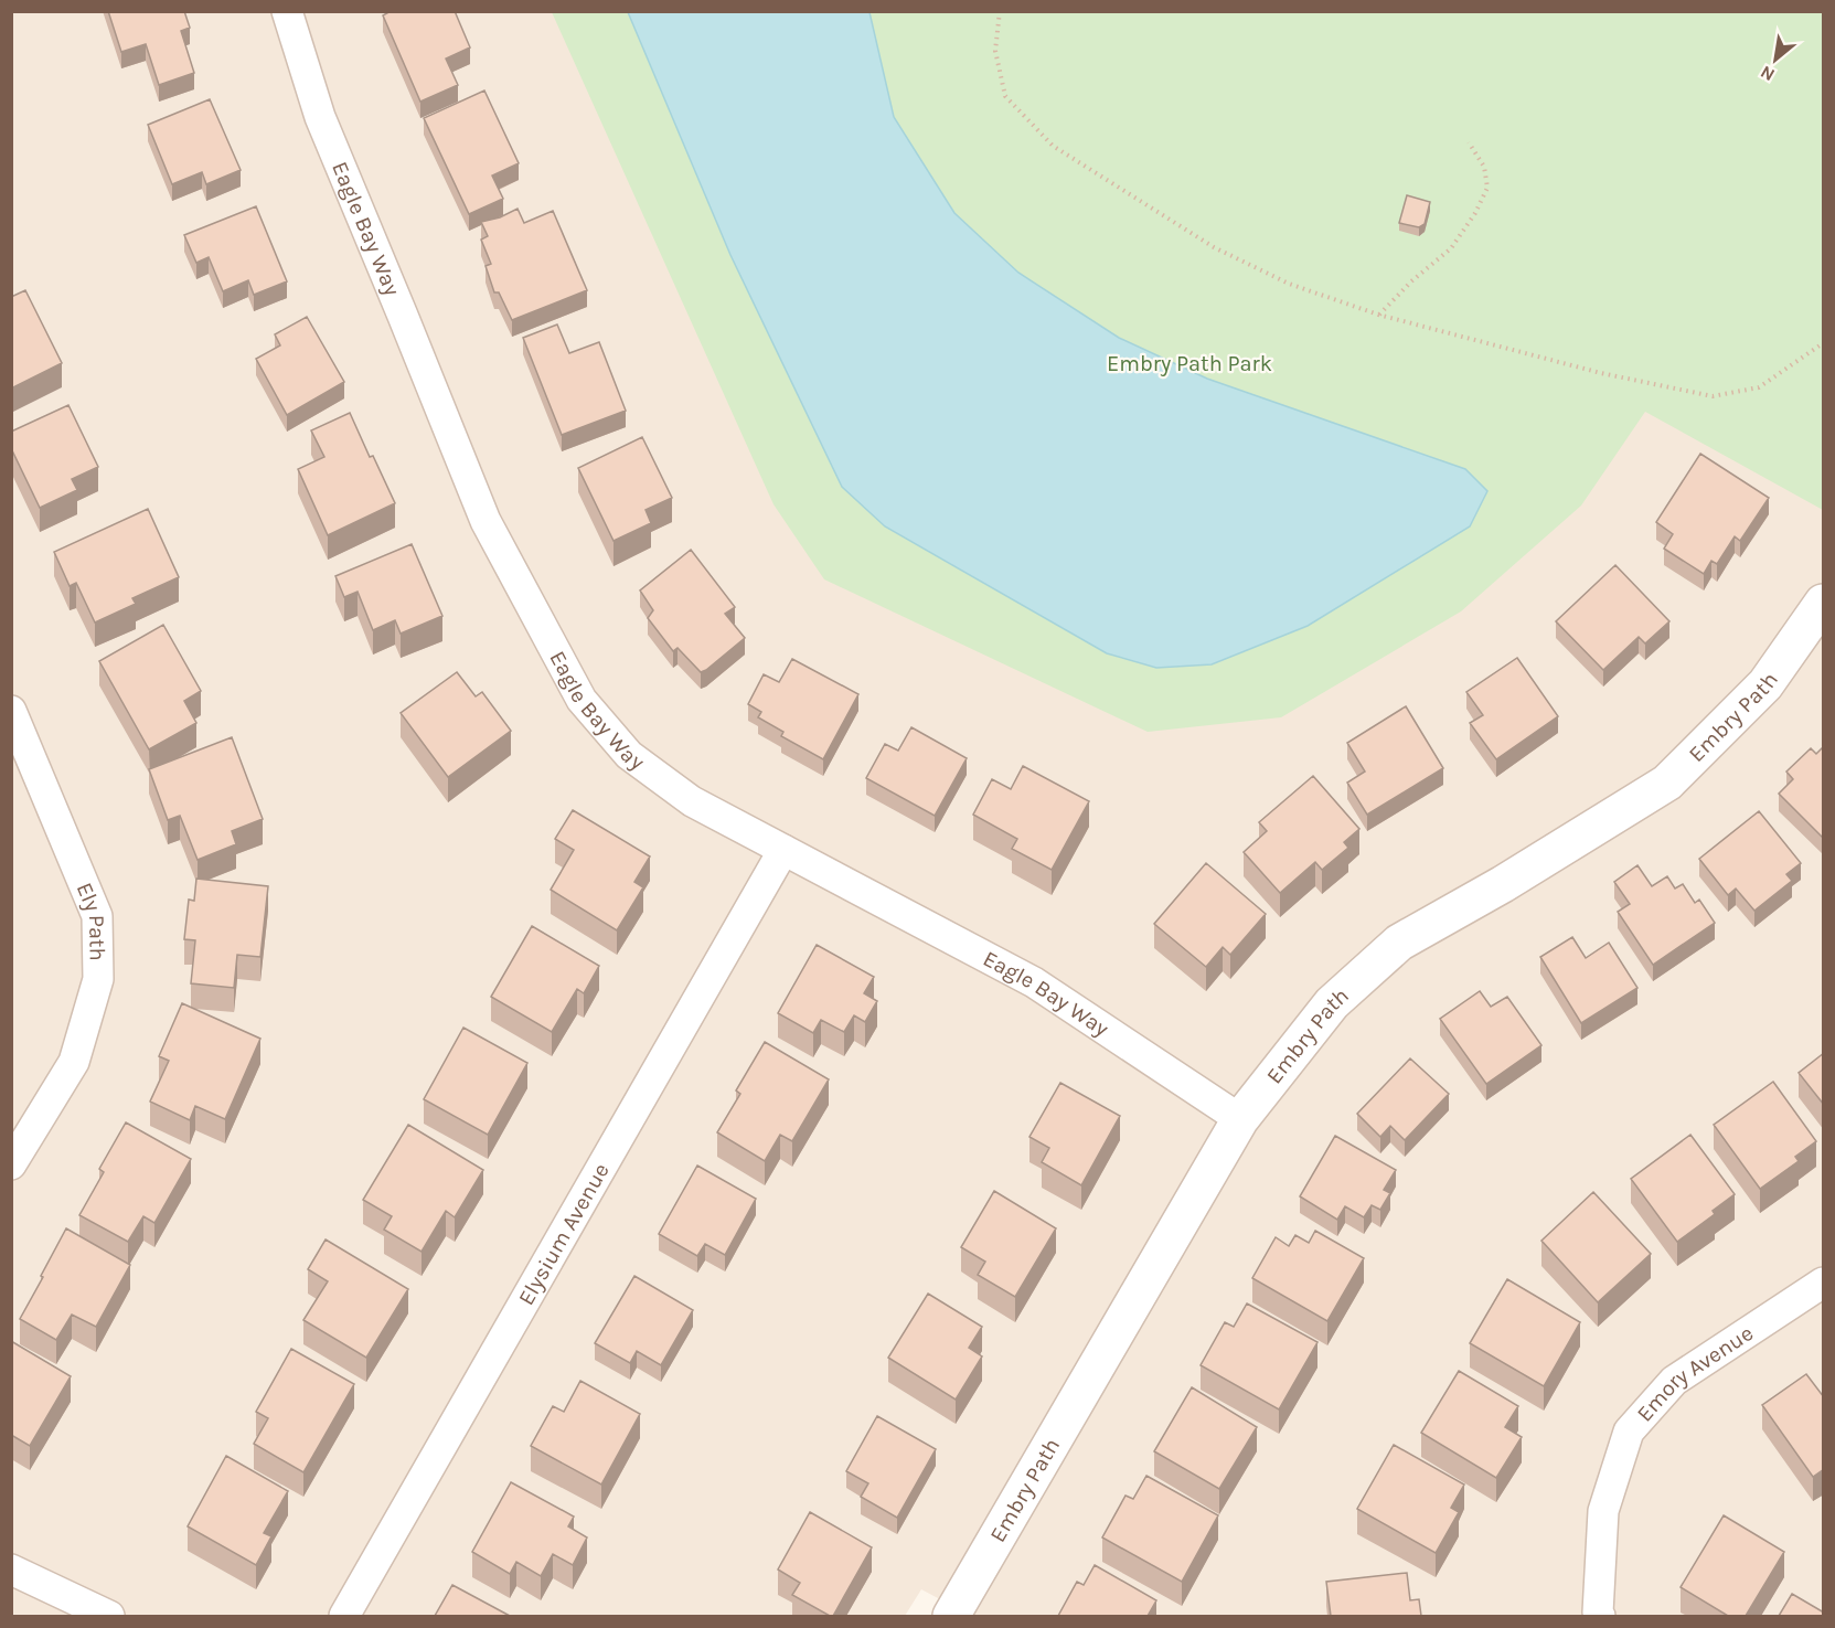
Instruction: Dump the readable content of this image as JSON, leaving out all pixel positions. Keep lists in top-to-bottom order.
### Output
{
  "streets": {
    "street": [
      "Eagle Bay Way",
      "Embry Path",
      "Ely Path",
      "Elysium Avenue",
      "Emory Avenue"
    ]
  },
  "crossings": [
    ["Eagle Bay Way", "Embry Path"],
    ["Eagle Bay Way", "Elysium Avenue"]
  ],
  "parks": ["Embry Path Park"],
  "north": "bottom left"
}
